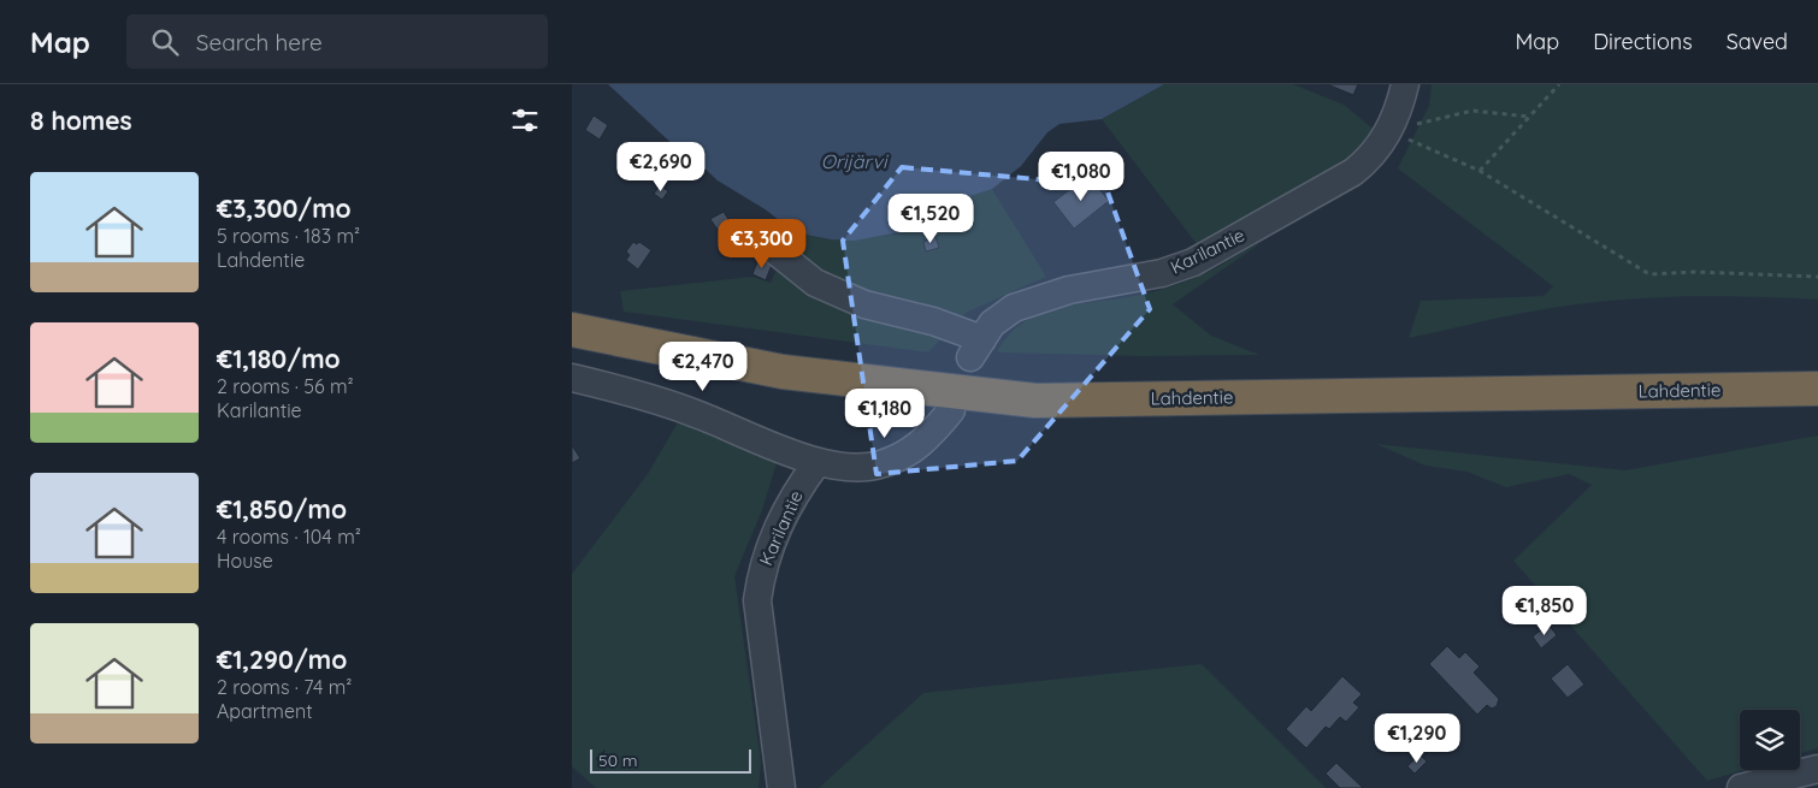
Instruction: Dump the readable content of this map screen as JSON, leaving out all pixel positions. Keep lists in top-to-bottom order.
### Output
{
  "streets": {
    "highway": ["Lahdentie"],
    "street": ["Karilantie"]
  },
  "water": ["Orijärvi"],
  "scale_bar": "50 m",
  "page": {
    "header": "Map",
    "search": "Search here",
    "nav": ["Map", "Directions", "Saved"],
    "heading": "8 homes",
    "price": [
      "€2,690",
      "€1,080",
      "€1,520",
      "€3,300",
      "€2,470",
      "€1,180",
      "€1,850",
      "€1,290"
    ],
    "list": [
      {
        "name": "€3,300/mo",
        "note": "5 rooms · 183 m² · Lahdentie"
      },
      {
        "name": "€1,180/mo",
        "note": "2 rooms · 56 m² · Karilantie"
      },
      {
        "name": "€1,850/mo",
        "note": "4 rooms · 104 m² · House"
      },
      {
        "name": "€1,290/mo",
        "note": "2 rooms · 74 m² · Apartment"
      }
    ],
    "scale": "50 m"
  }
}
